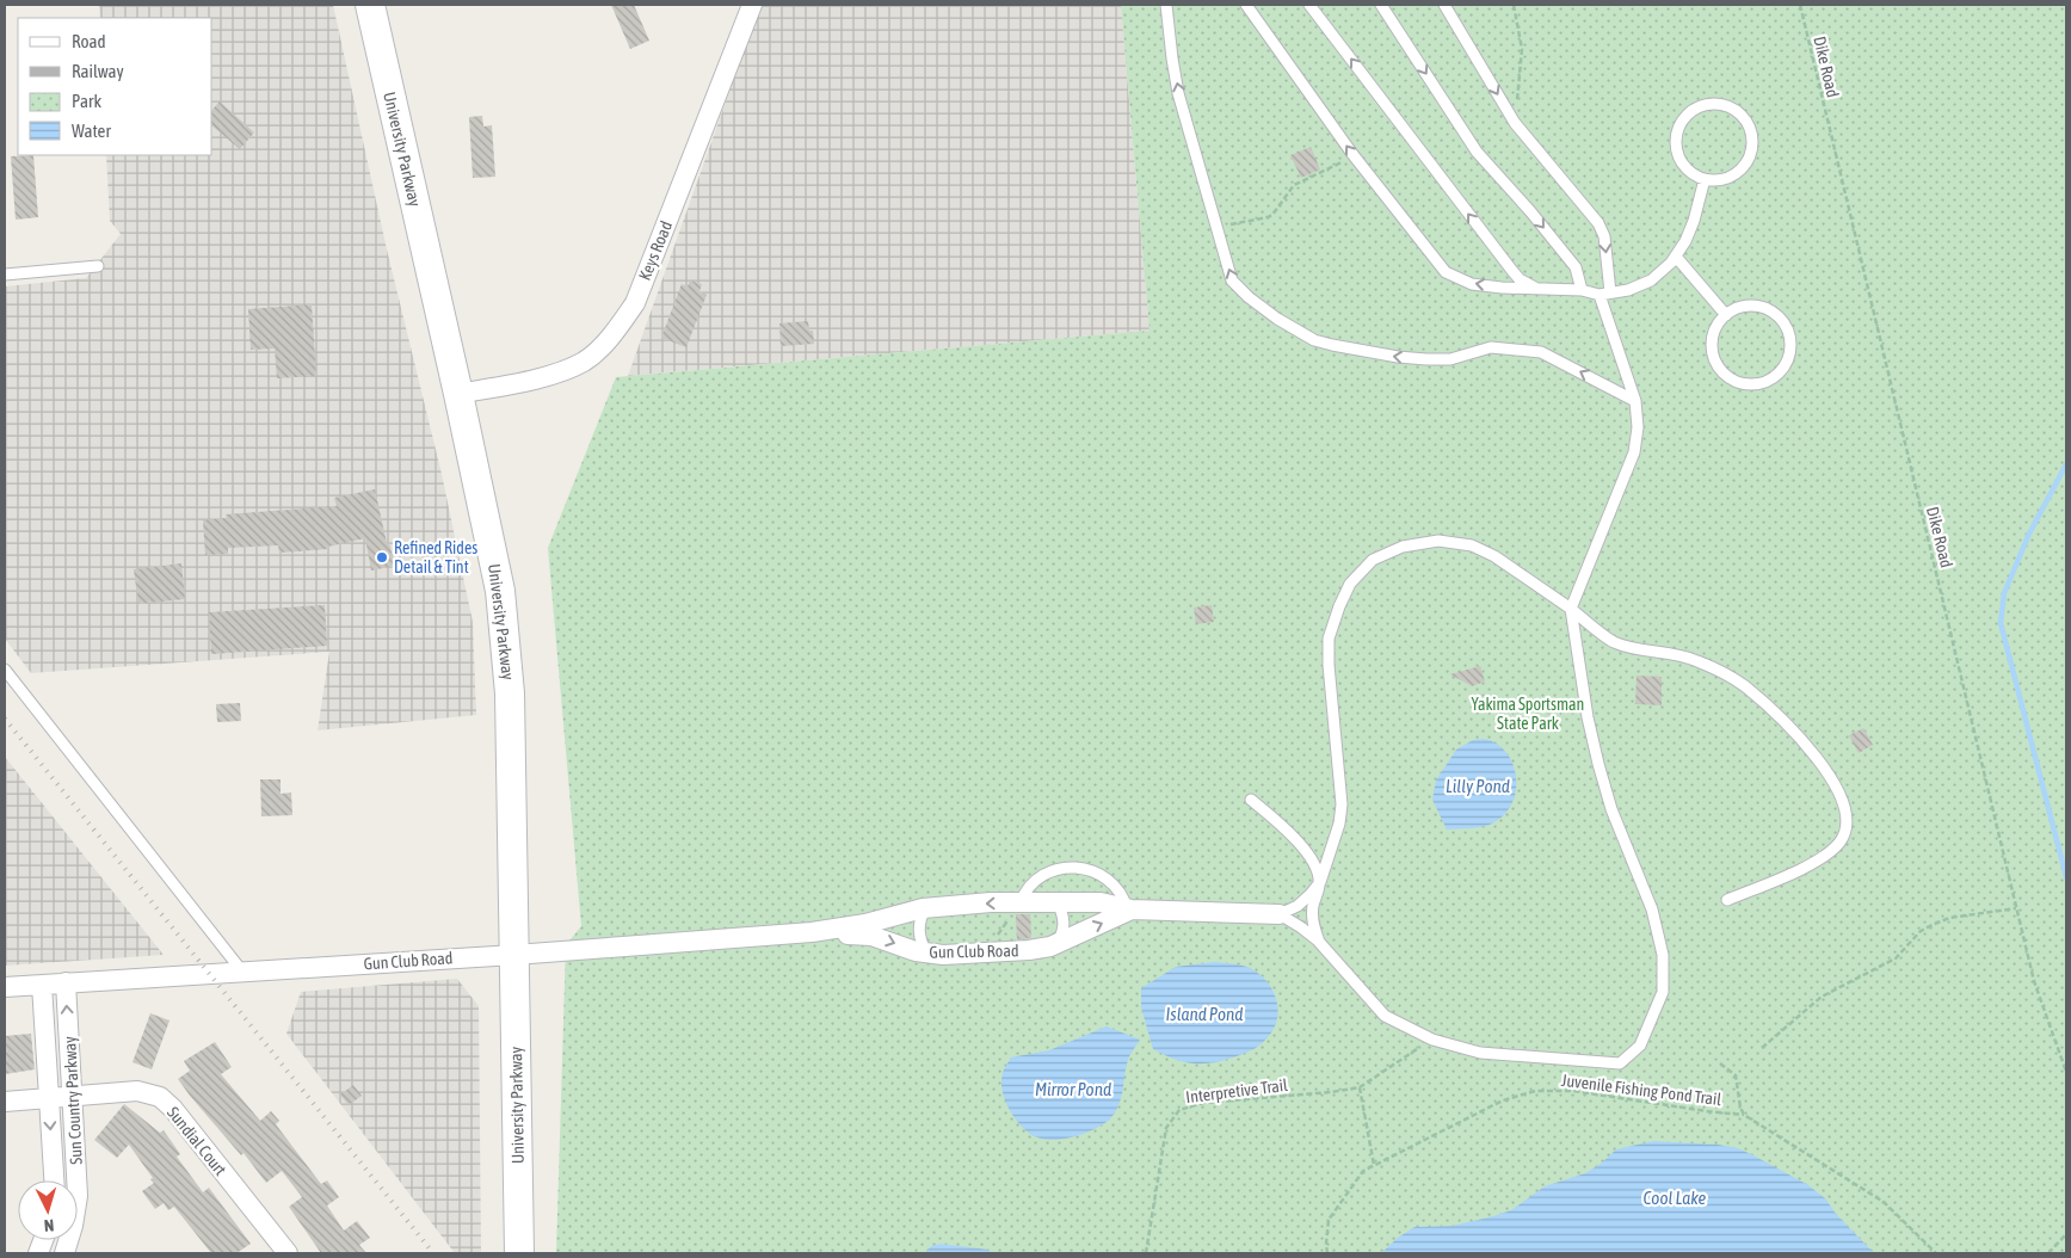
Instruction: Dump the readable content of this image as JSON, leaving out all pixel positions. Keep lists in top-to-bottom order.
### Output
{
  "streets": {
    "main road": ["University Parkway"],
    "street": [
      "Keys Road",
      "Gun Club Road",
      "Sun Country Parkway",
      "Sundial Court"
    ],
    "path": ["Dike Road", "Juvenile Fishing Pond Trail", "Interpretive Trail"]
  },
  "crossings": [
    ["University Parkway", "Keys Road"],
    ["University Parkway", "Gun Club Road"],
    ["Gun Club Road", "Sun Country Parkway"],
    ["Sun Country Parkway", "Sundial Court"]
  ],
  "water": [
    "Lilly Pond",
    "Island Pond",
    "Mirror Pond",
    "Cool Lake"
  ],
  "parks": ["Yakima Sportsman State Park"],
  "places": ["Refined Rides Detail & Tint"],
  "legend": [
    "Road",
    "Railway",
    "Park",
    "Water"
  ],
  "north": "bottom"
}
